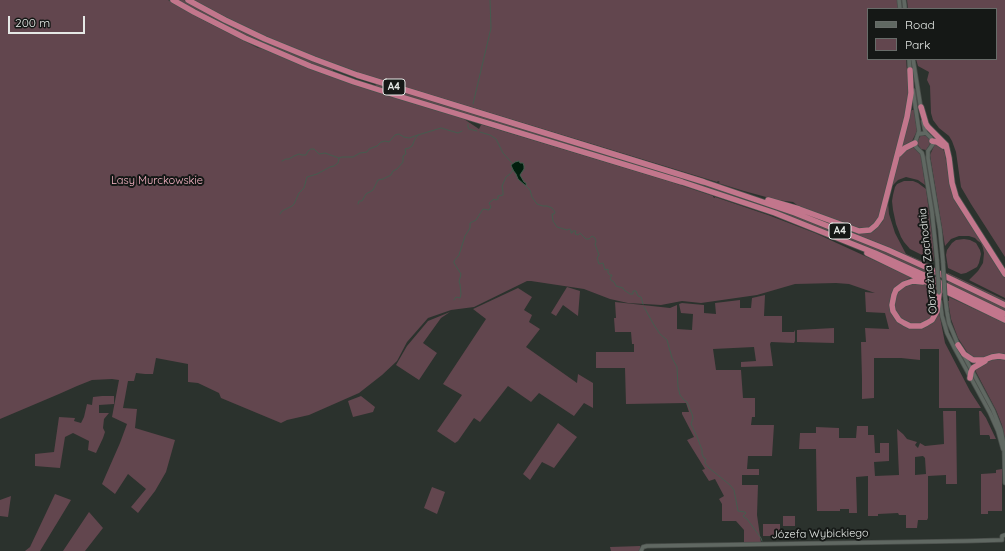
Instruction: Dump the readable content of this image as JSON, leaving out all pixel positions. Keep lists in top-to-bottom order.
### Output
{
  "streets": {
    "highway": ["A4"],
    "street": ["Obrzeżna Zachodnia", "Józefa Wybickiego"]
  },
  "parks": ["Lasy Murckowskie"],
  "legend": ["Road", "Park"],
  "scale_bar": "200 m"
}
